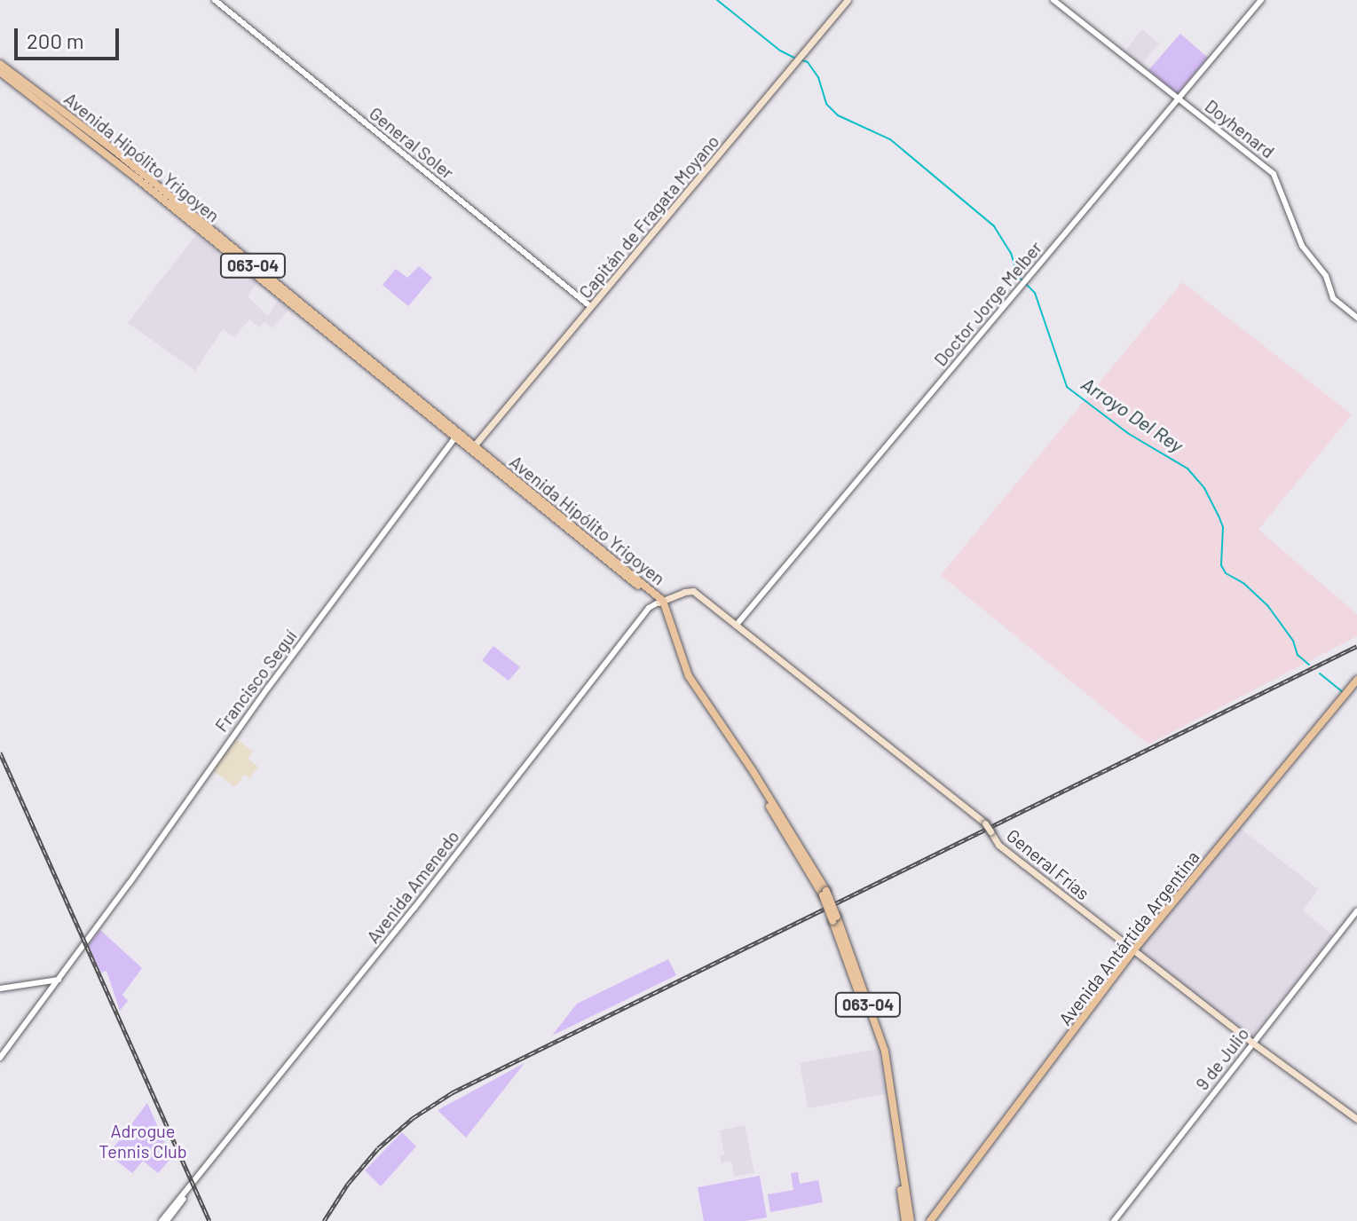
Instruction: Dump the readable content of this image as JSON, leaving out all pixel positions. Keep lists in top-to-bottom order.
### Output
{
  "streets": {
    "main road": [
      "Avenida Hipólito Yrigoyen",
      "Capitán de Fragata Moyano",
      "063-04",
      "General Frías",
      "Avenida Antártida Argentina"
    ],
    "street": [
      "Doyhenard",
      "General Soler",
      "Doctor Jorge Melber",
      "Francisco Seguí",
      "Avenida Amenedo",
      "9 de Julio"
    ]
  },
  "crossings": [
    ["Doyhenard", "Doctor Jorge Melber"],
    ["General Soler", "Capitán de Fragata Moyano"],
    ["Avenida Hipólito Yrigoyen", "Capitán de Fragata Moyano"],
    ["Avenida Hipólito Yrigoyen", "Francisco Seguí"],
    ["Avenida Hipólito Yrigoyen", "General Frías"],
    ["Avenida Hipólito Yrigoyen", "Avenida Amenedo"],
    ["Doctor Jorge Melber", "General Frías"],
    ["General Frías", "Avenida Amenedo"],
    ["General Frías", "Avenida Antártida Argentina"],
    ["General Frías", "9 de Julio"]
  ],
  "water": ["Arroyo Del Rey"],
  "parks": ["Adrogue Tennis Club"],
  "scale_bar": "200 m"
}
